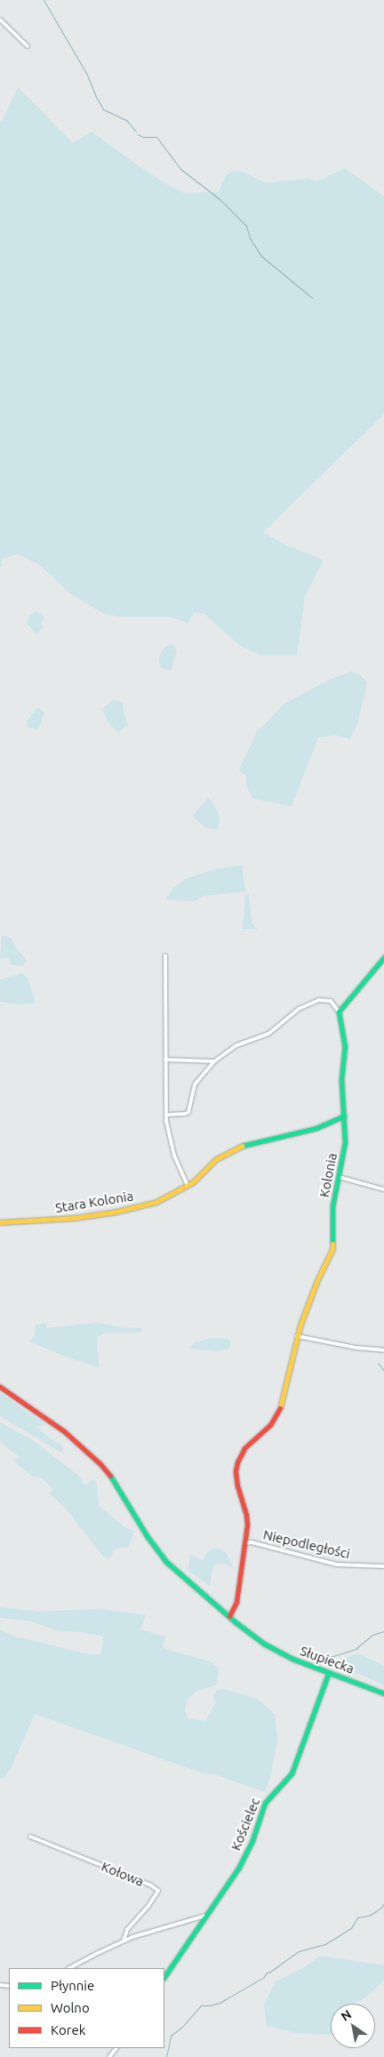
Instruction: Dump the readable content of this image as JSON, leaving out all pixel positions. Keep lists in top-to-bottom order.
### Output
{
  "streets": {
    "street": [
      "Kolonia",
      "Stara Kolonia",
      "Niepodległości",
      "Słupiecka",
      "Kościelec",
      "Kołowa"
    ]
  },
  "crossings": [
    ["Kolonia", "Stara Kolonia"],
    ["Kolonia", "Niepodległości"],
    ["Słupiecka", "Kościelec"]
  ],
  "legend": ["Płynnie", "Wolno", "Korek"],
  "north": "top left"
}
